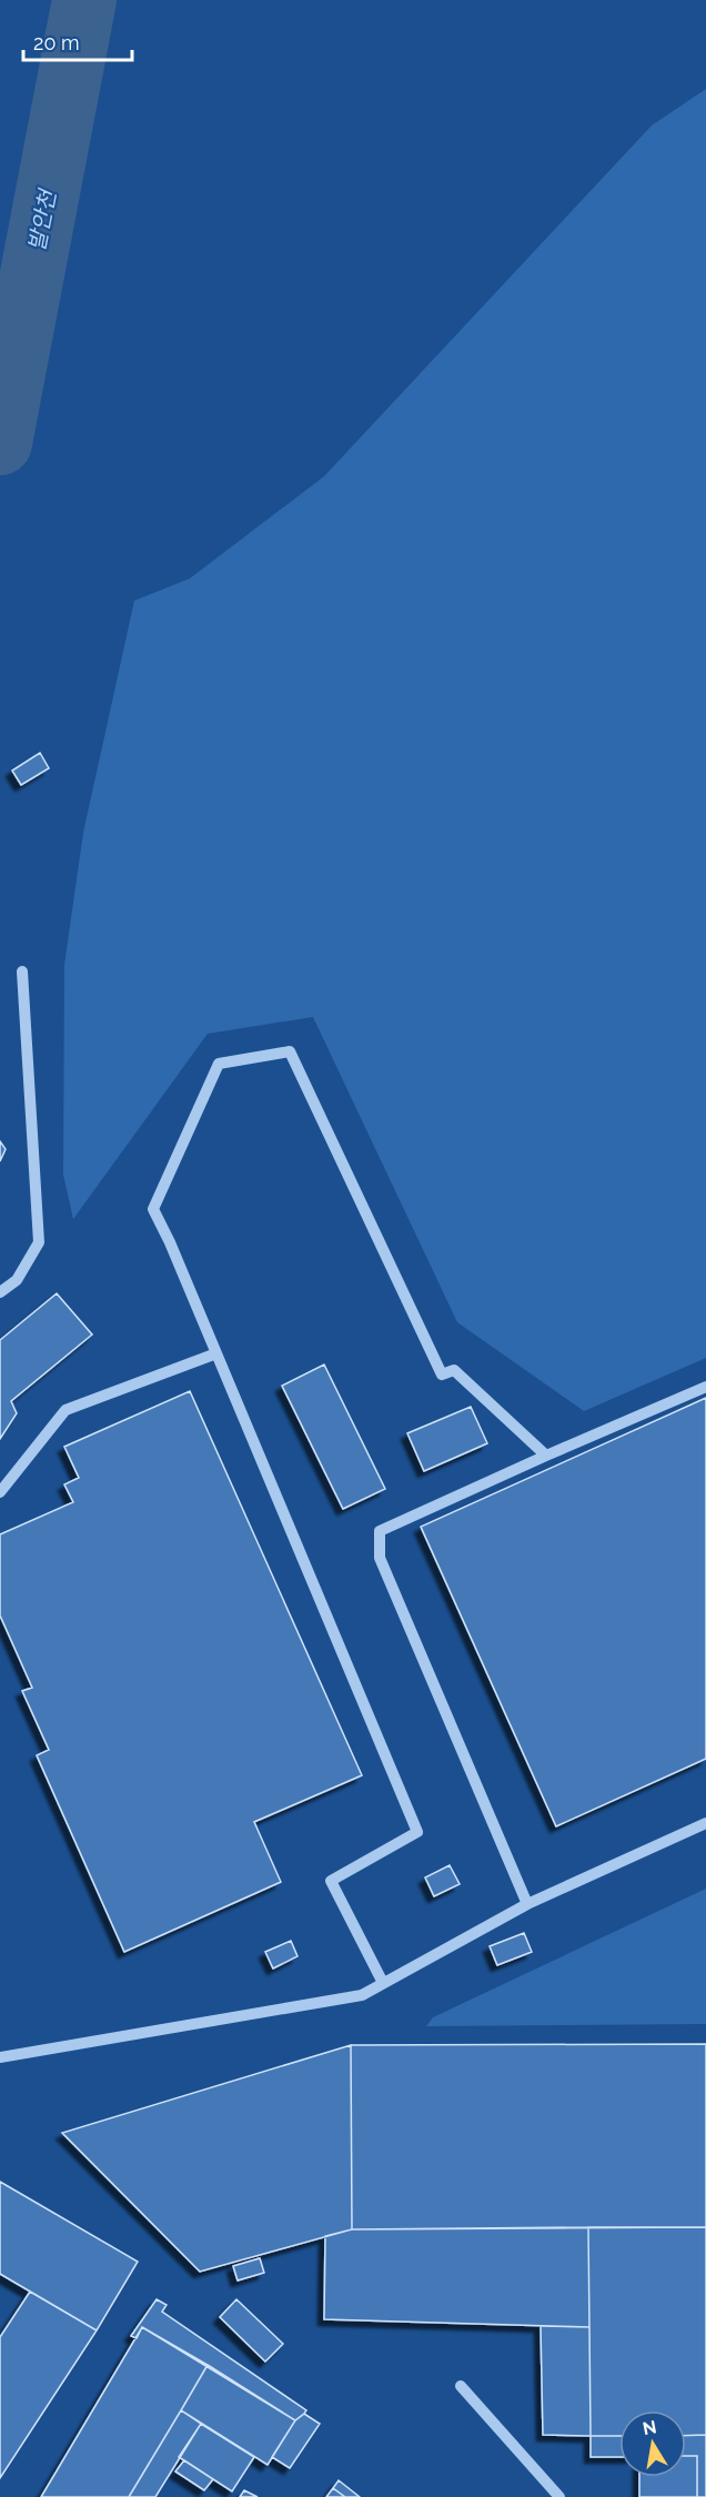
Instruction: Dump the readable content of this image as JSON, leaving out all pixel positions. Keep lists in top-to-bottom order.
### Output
{
  "water": ["발안천"],
  "scale_bar": "20 m",
  "north": "top"
}
